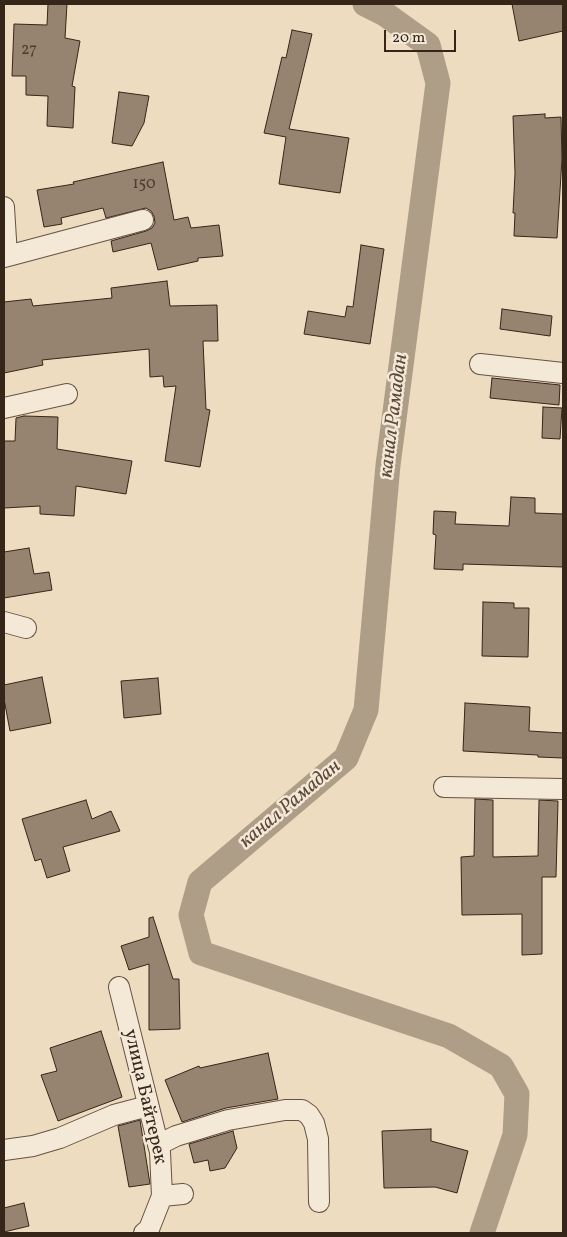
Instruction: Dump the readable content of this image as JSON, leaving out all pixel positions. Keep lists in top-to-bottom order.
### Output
{
  "streets": {
    "street": ["улица Байтерек"]
  },
  "water": ["канал Рамадан"],
  "house_numbers": ["27", "150"],
  "scale_bar": "20 m"
}
